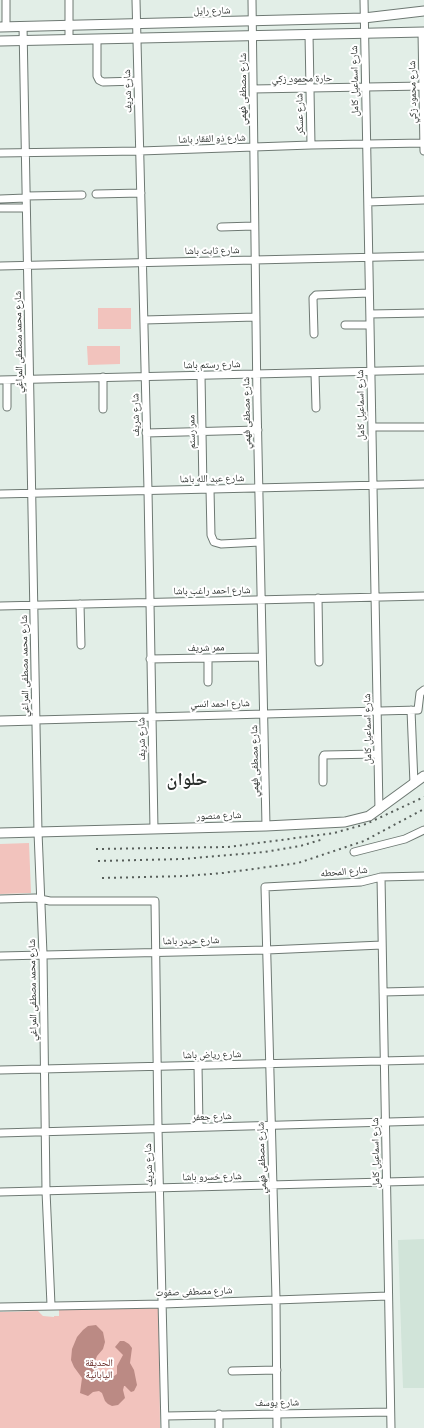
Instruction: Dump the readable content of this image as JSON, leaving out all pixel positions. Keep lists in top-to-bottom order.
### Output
{
  "streets": {
    "street": [
      "شارع رايل",
      "حارة محمود زكي",
      "شارع اسماعيل كامل",
      "شارع مصطفى فهمي",
      "شارع شريف",
      "شارع محمود زكي",
      "شارع عسكر",
      "شارع ذو الفقار باشا",
      "شارع ثابت باشا",
      "شارع محمد مصطفى المراغي",
      "شارع رستم باشا",
      "ممر رستم",
      "شارع عبد الله باشا",
      "شارع احمد راغب باشا",
      "ممر شريف",
      "شارع احمد انسي",
      "شارع منصور",
      "شارع المحطه",
      "شارع حيدر باشا",
      "شارع رياض باشا",
      "شارع جعفر",
      "شارع خسرو باشا",
      "شارع مصطفى صفوت",
      "شارع يوسف"
    ]
  },
  "crossings": [
    ["شارع رايل", "شارع اسماعيل كامل"],
    ["شارع رايل", "شارع مصطفى فهمي"],
    ["شارع رايل", "شارع شريف"],
    ["شارع رايل", "شارع محمد مصطفى المراغي"],
    ["حارة محمود زكي", "شارع اسماعيل كامل"],
    ["حارة محمود زكي", "شارع مصطفى فهمي"],
    ["حارة محمود زكي", "شارع محمود زكي"],
    ["حارة محمود زكي", "شارع عسكر"],
    ["شارع اسماعيل كامل", "شارع ذو الفقار باشا"],
    ["شارع اسماعيل كامل", "شارع ثابت باشا"],
    ["شارع اسماعيل كامل", "شارع رستم باشا"],
    ["شارع اسماعيل كامل", "شارع عبد الله باشا"],
    ["شارع اسماعيل كامل", "شارع احمد راغب باشا"],
    ["شارع اسماعيل كامل", "شارع احمد انسي"],
    ["شارع اسماعيل كامل", "شارع منصور"],
    ["شارع اسماعيل كامل", "شارع المحطه"],
    ["شارع اسماعيل كامل", "شارع حيدر باشا"],
    ["شارع اسماعيل كامل", "شارع رياض باشا"],
    ["شارع اسماعيل كامل", "شارع جعفر"],
    ["شارع اسماعيل كامل", "شارع خسرو باشا"],
    ["شارع اسماعيل كامل", "شارع مصطفى صفوت"],
    ["شارع اسماعيل كامل", "شارع يوسف"],
    ["شارع مصطفى فهمي", "شارع ذو الفقار باشا"],
    ["شارع مصطفى فهمي", "شارع ثابت باشا"],
    ["شارع مصطفى فهمي", "شارع رستم باشا"],
    ["شارع مصطفى فهمي", "ممر رستم"],
    ["شارع مصطفى فهمي", "شارع عبد الله باشا"],
    ["شارع مصطفى فهمي", "شارع احمد راغب باشا"],
    ["شارع مصطفى فهمي", "ممر شريف"],
    ["شارع مصطفى فهمي", "شارع احمد انسي"],
    ["شارع مصطفى فهمي", "شارع منصور"],
    ["شارع مصطفى فهمي", "شارع المحطه"],
    ["شارع مصطفى فهمي", "شارع حيدر باشا"],
    ["شارع مصطفى فهمي", "شارع رياض باشا"],
    ["شارع مصطفى فهمي", "شارع جعفر"],
    ["شارع مصطفى فهمي", "شارع خسرو باشا"],
    ["شارع مصطفى فهمي", "شارع مصطفى صفوت"],
    ["شارع مصطفى فهمي", "شارع يوسف"],
    ["شارع شريف", "شارع ذو الفقار باشا"],
    ["شارع شريف", "شارع ثابت باشا"],
    ["شارع شريف", "شارع محمد مصطفى المراغي"],
    ["شارع شريف", "شارع رستم باشا"],
    ["شارع شريف", "شارع عبد الله باشا"],
    ["شارع شريف", "شارع احمد راغب باشا"],
    ["شارع شريف", "ممر شريف"],
    ["شارع شريف", "شارع احمد انسي"],
    ["شارع شريف", "شارع منصور"],
    ["شارع شريف", "شارع حيدر باشا"],
    ["شارع شريف", "شارع رياض باشا"],
    ["شارع شريف", "شارع جعفر"],
    ["شارع شريف", "شارع خسرو باشا"],
    ["شارع شريف", "شارع مصطفى صفوت"],
    ["شارع شريف", "شارع يوسف"],
    ["شارع محمود زكي", "شارع ذو الفقار باشا"],
    ["شارع عسكر", "شارع ذو الفقار باشا"],
    ["شارع ذو الفقار باشا", "شارع محمد مصطفى المراغي"],
    ["شارع ثابت باشا", "شارع محمد مصطفى المراغي"],
    ["شارع محمد مصطفى المراغي", "شارع رستم باشا"],
    ["شارع محمد مصطفى المراغي", "شارع عبد الله باشا"],
    ["شارع محمد مصطفى المراغي", "شارع احمد راغب باشا"],
    ["شارع محمد مصطفى المراغي", "شارع احمد انسي"],
    ["شارع محمد مصطفى المراغي", "شارع منصور"],
    ["شارع محمد مصطفى المراغي", "شارع حيدر باشا"],
    ["شارع محمد مصطفى المراغي", "شارع رياض باشا"],
    ["شارع محمد مصطفى المراغي", "شارع جعفر"],
    ["شارع محمد مصطفى المراغي", "شارع خسرو باشا"],
    ["شارع محمد مصطفى المراغي", "شارع مصطفى صفوت"],
    ["شارع رستم باشا", "ممر رستم"],
    ["ممر رستم", "شارع عبد الله باشا"]
  ],
  "districts": ["حلوان"],
  "parks": ["الحديقة اليابانية"]
}
